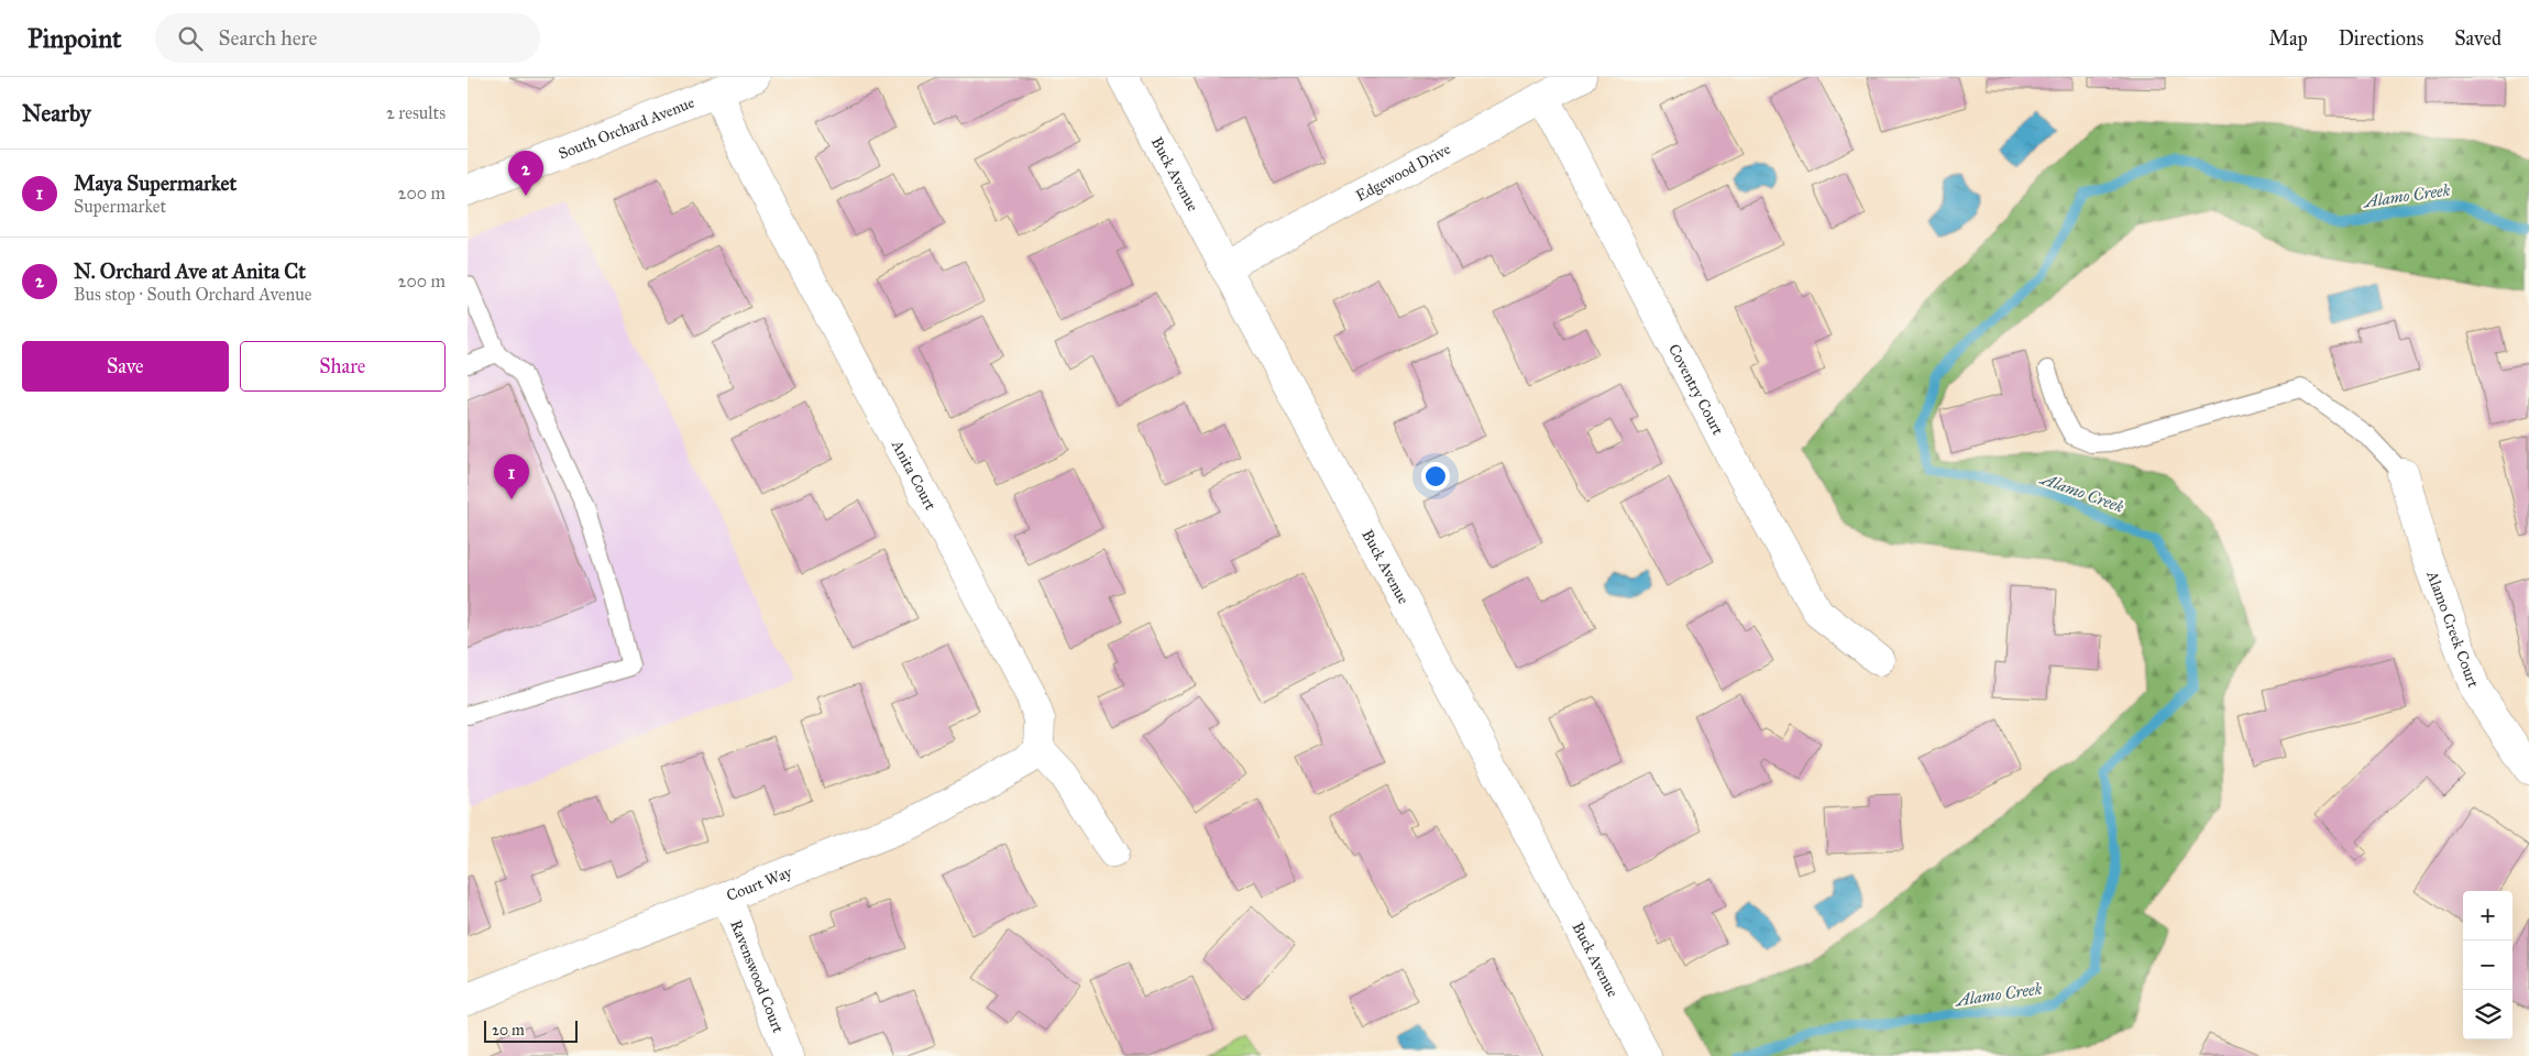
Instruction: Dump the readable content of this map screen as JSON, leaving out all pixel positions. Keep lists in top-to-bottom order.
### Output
{
  "streets": {
    "street": [
      "South Orchard Avenue",
      "Edgewood Drive",
      "Buck Avenue",
      "Coventry Court",
      "Anita Court",
      "Alamo Creek Court",
      "Court Way",
      "Ravenswood Court"
    ]
  },
  "crossings": [
    ["South Orchard Avenue", "Anita Court"],
    ["Edgewood Drive", "Buck Avenue"],
    ["Edgewood Drive", "Coventry Court"],
    ["Anita Court", "Court Way"],
    ["Court Way", "Ravenswood Court"]
  ],
  "water": ["Alamo Creek"],
  "scale_bar": "20 m",
  "page": {
    "header": "Pinpoint",
    "search": "Search here",
    "nav": ["Map", "Directions", "Saved"],
    "heading": ["Nearby", "2 results"],
    "list": [
      {
        "mark": "1",
        "name": "Maya Supermarket",
        "note": "Supermarket",
        "value": "200 m"
      },
      {
        "mark": "2",
        "name": "N. Orchard Ave at Anita Ct",
        "note": "Bus stop · South Orchard Avenue",
        "value": "200 m"
      }
    ],
    "pins": ["2", "1"],
    "buttons": ["Save", "Share"],
    "map_buttons": ["+", "−"],
    "scale": "20 m"
  }
}
